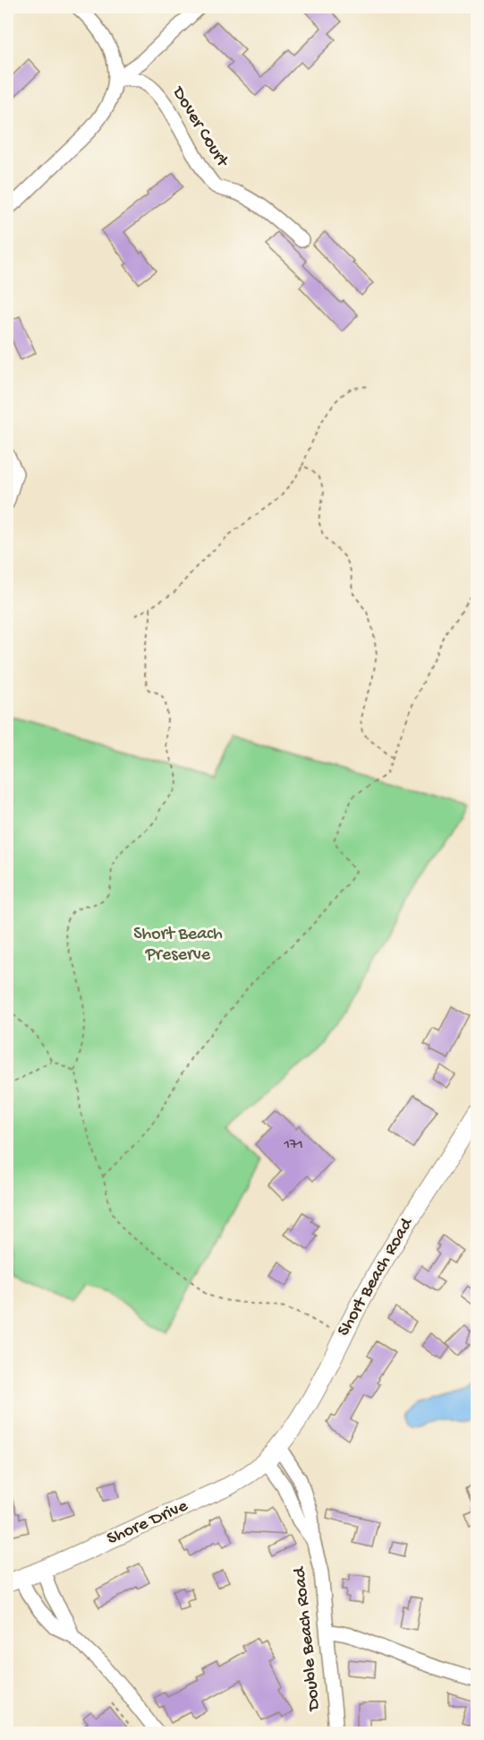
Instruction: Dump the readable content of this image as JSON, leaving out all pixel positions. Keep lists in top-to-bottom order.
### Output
{
  "streets": {
    "main road": ["Short Beach Road", "Shore Drive"],
    "street": ["Dover Court", "Double Beach Road"]
  },
  "crossings": [
    ["Short Beach Road", "Shore Drive"],
    ["Short Beach Road", "Double Beach Road"],
    ["Shore Drive", "Double Beach Road"]
  ],
  "parks": ["Short Beach Preserve"],
  "house_numbers": ["171"]
}
